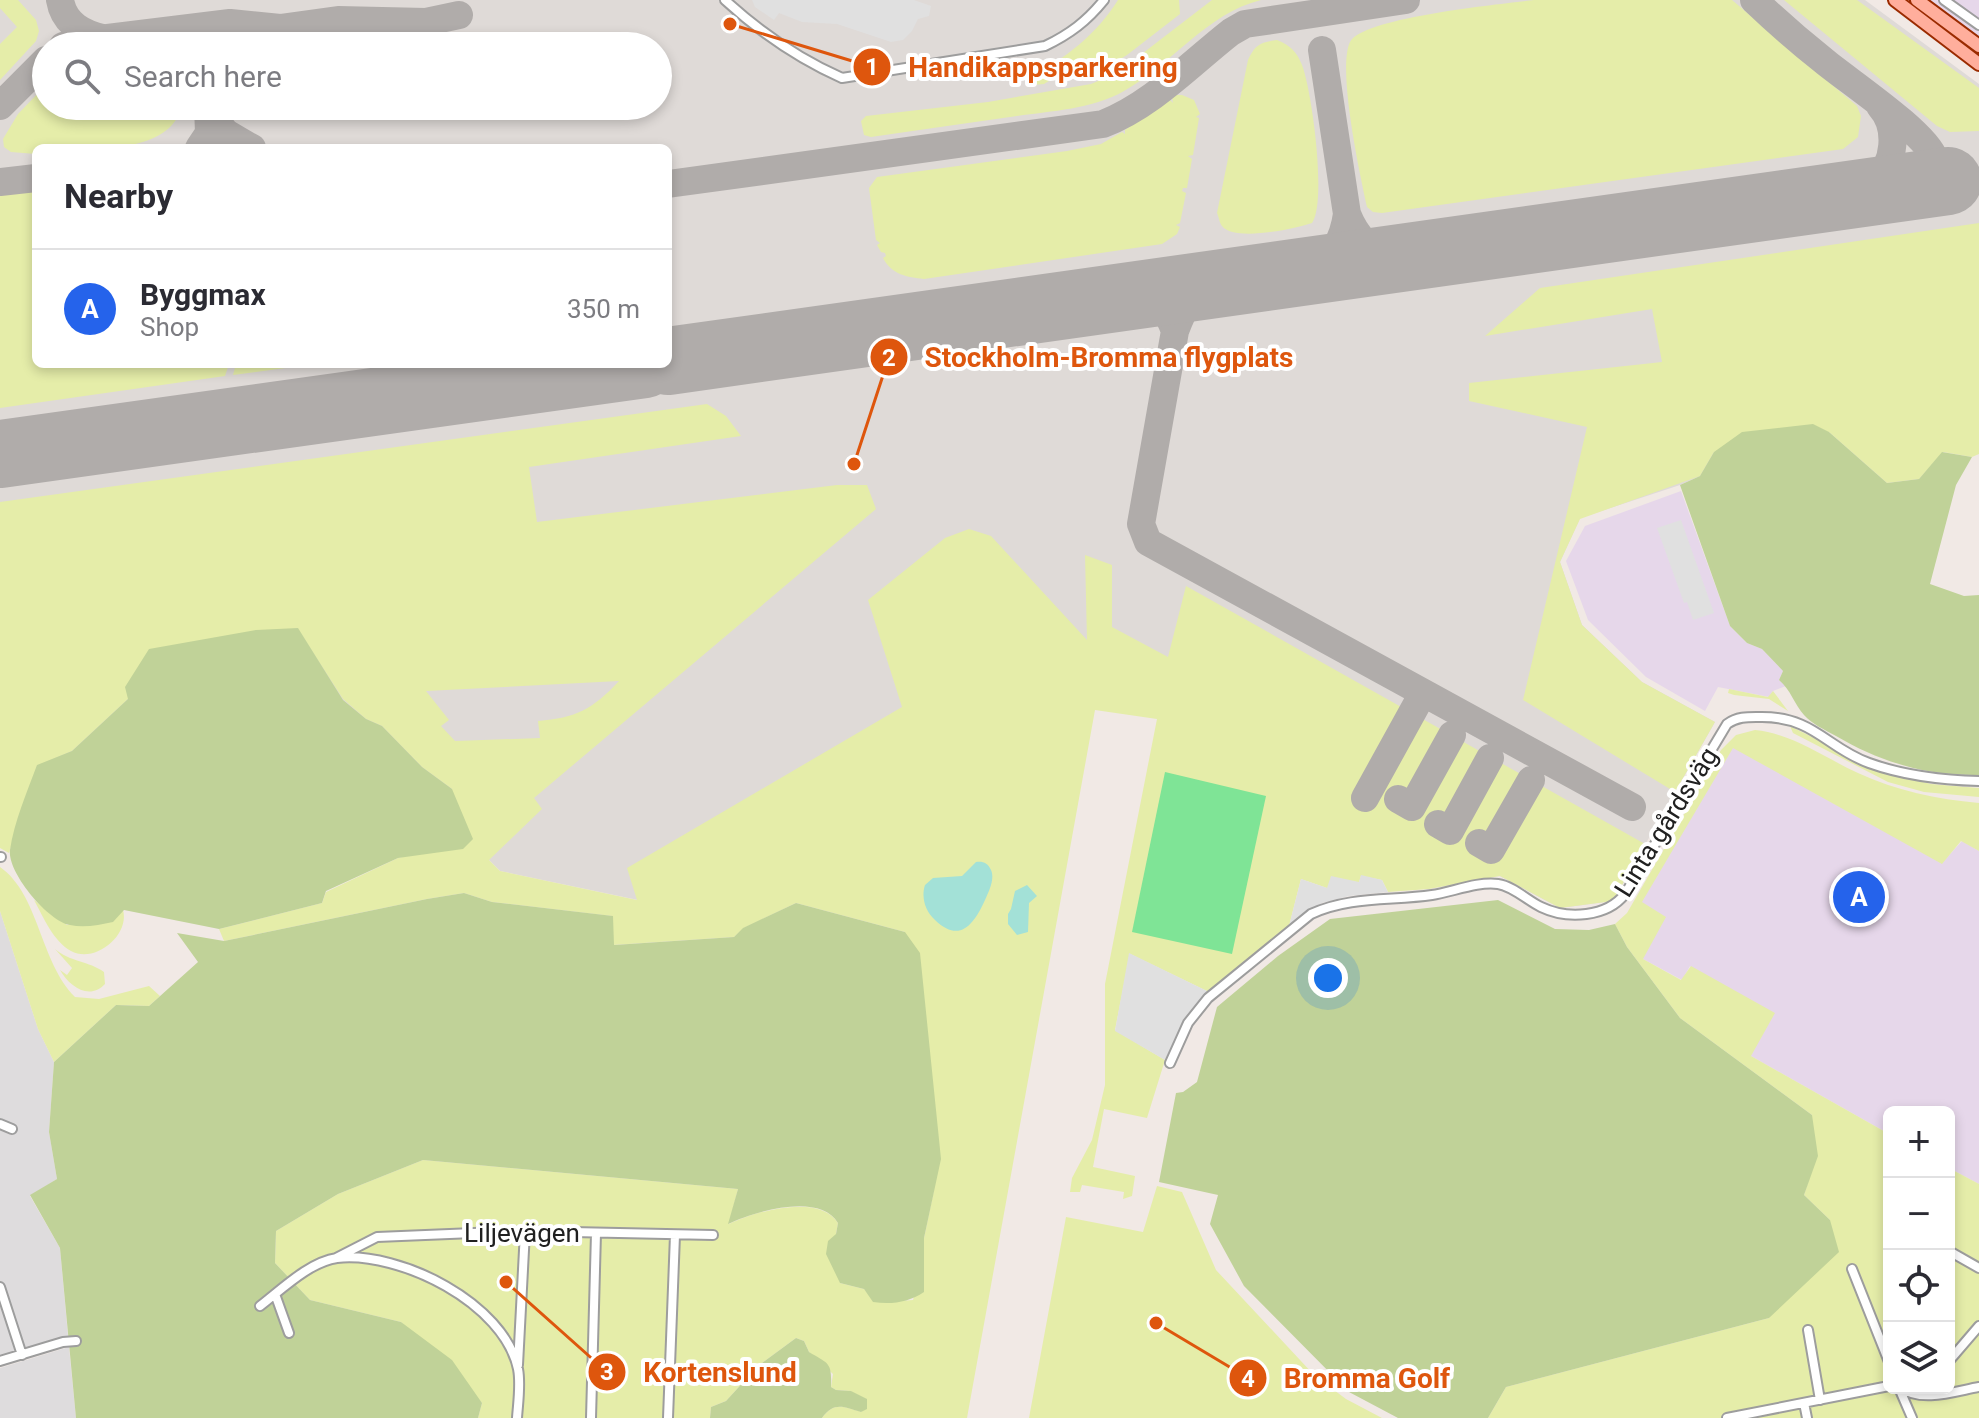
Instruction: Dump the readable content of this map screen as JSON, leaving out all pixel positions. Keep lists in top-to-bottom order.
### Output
{
  "streets": {
    "street": ["Linta gårdsväg", "Liljevägen"]
  },
  "places": [
    "Handikappsparkering",
    "Stockholm-Bromma flygplats",
    "Kortenslund",
    "Bromma Golf"
  ],
  "page": {
    "search": "Search here",
    "heading": "Nearby",
    "list": [
      {
        "mark": "A",
        "name": "Byggmax",
        "note": "Shop",
        "value": "350 m"
      }
    ],
    "pins": "A",
    "map_buttons": ["+", "−"]
  }
}
